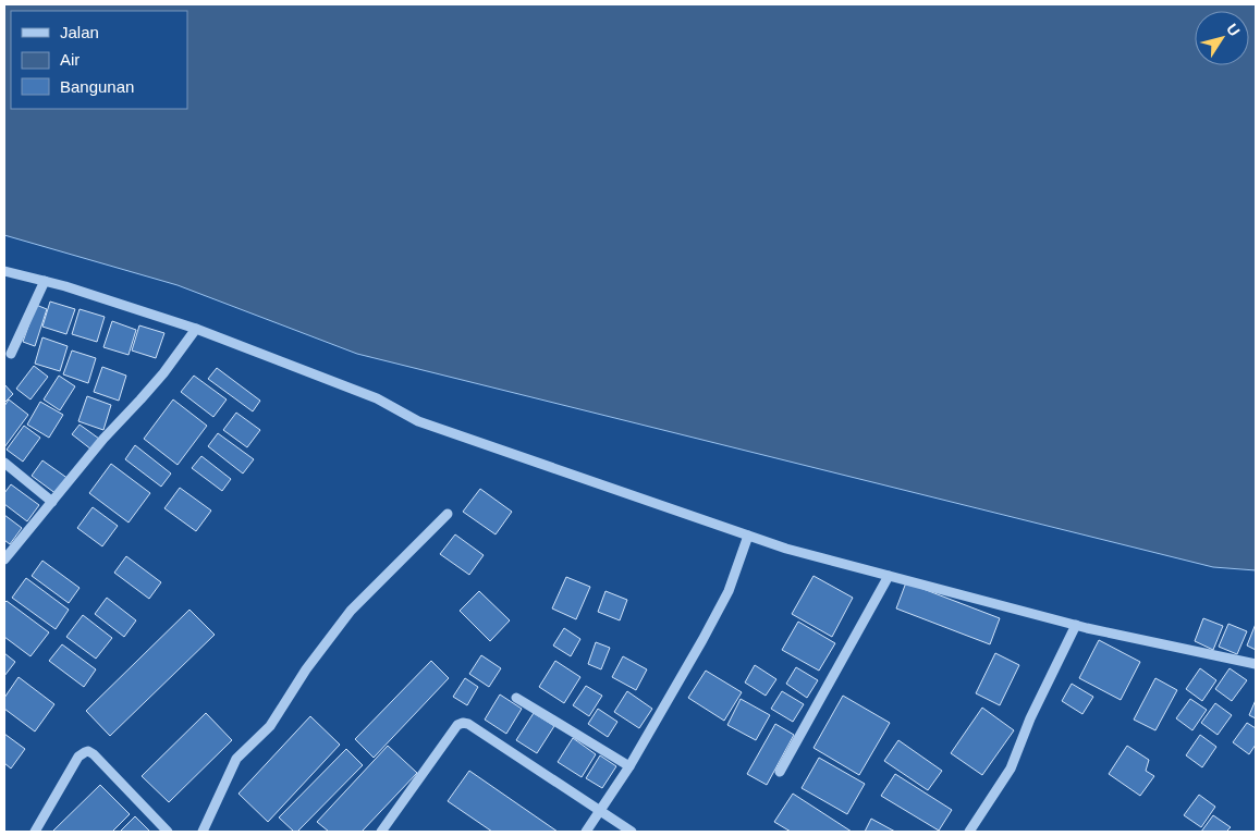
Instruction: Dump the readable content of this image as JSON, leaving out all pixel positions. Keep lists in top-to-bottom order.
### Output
{
  "legend": ["Jalan", "Air", "Bangunan"],
  "north": "top right"
}
